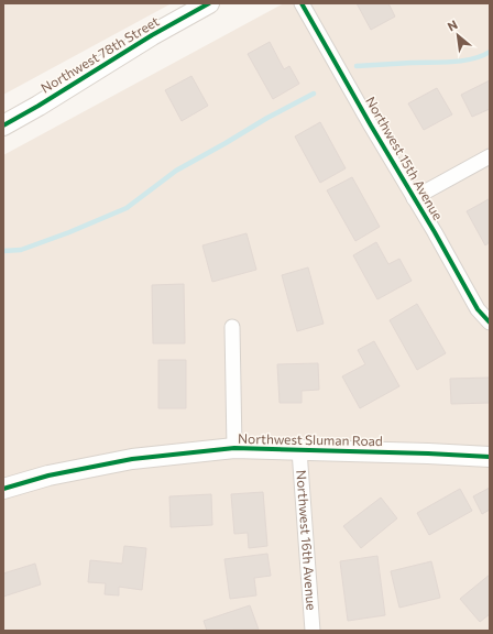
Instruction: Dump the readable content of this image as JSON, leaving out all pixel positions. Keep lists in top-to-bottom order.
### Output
{
  "streets": {
    "street": [
      "Northwest 78th Street",
      "Northwest 15th Avenue",
      "Northwest Sluman Road",
      "Northwest 16th Avenue"
    ]
  },
  "crossings": [
    ["Northwest Sluman Road", "Northwest 16th Avenue"]
  ],
  "north": "top left"
}
